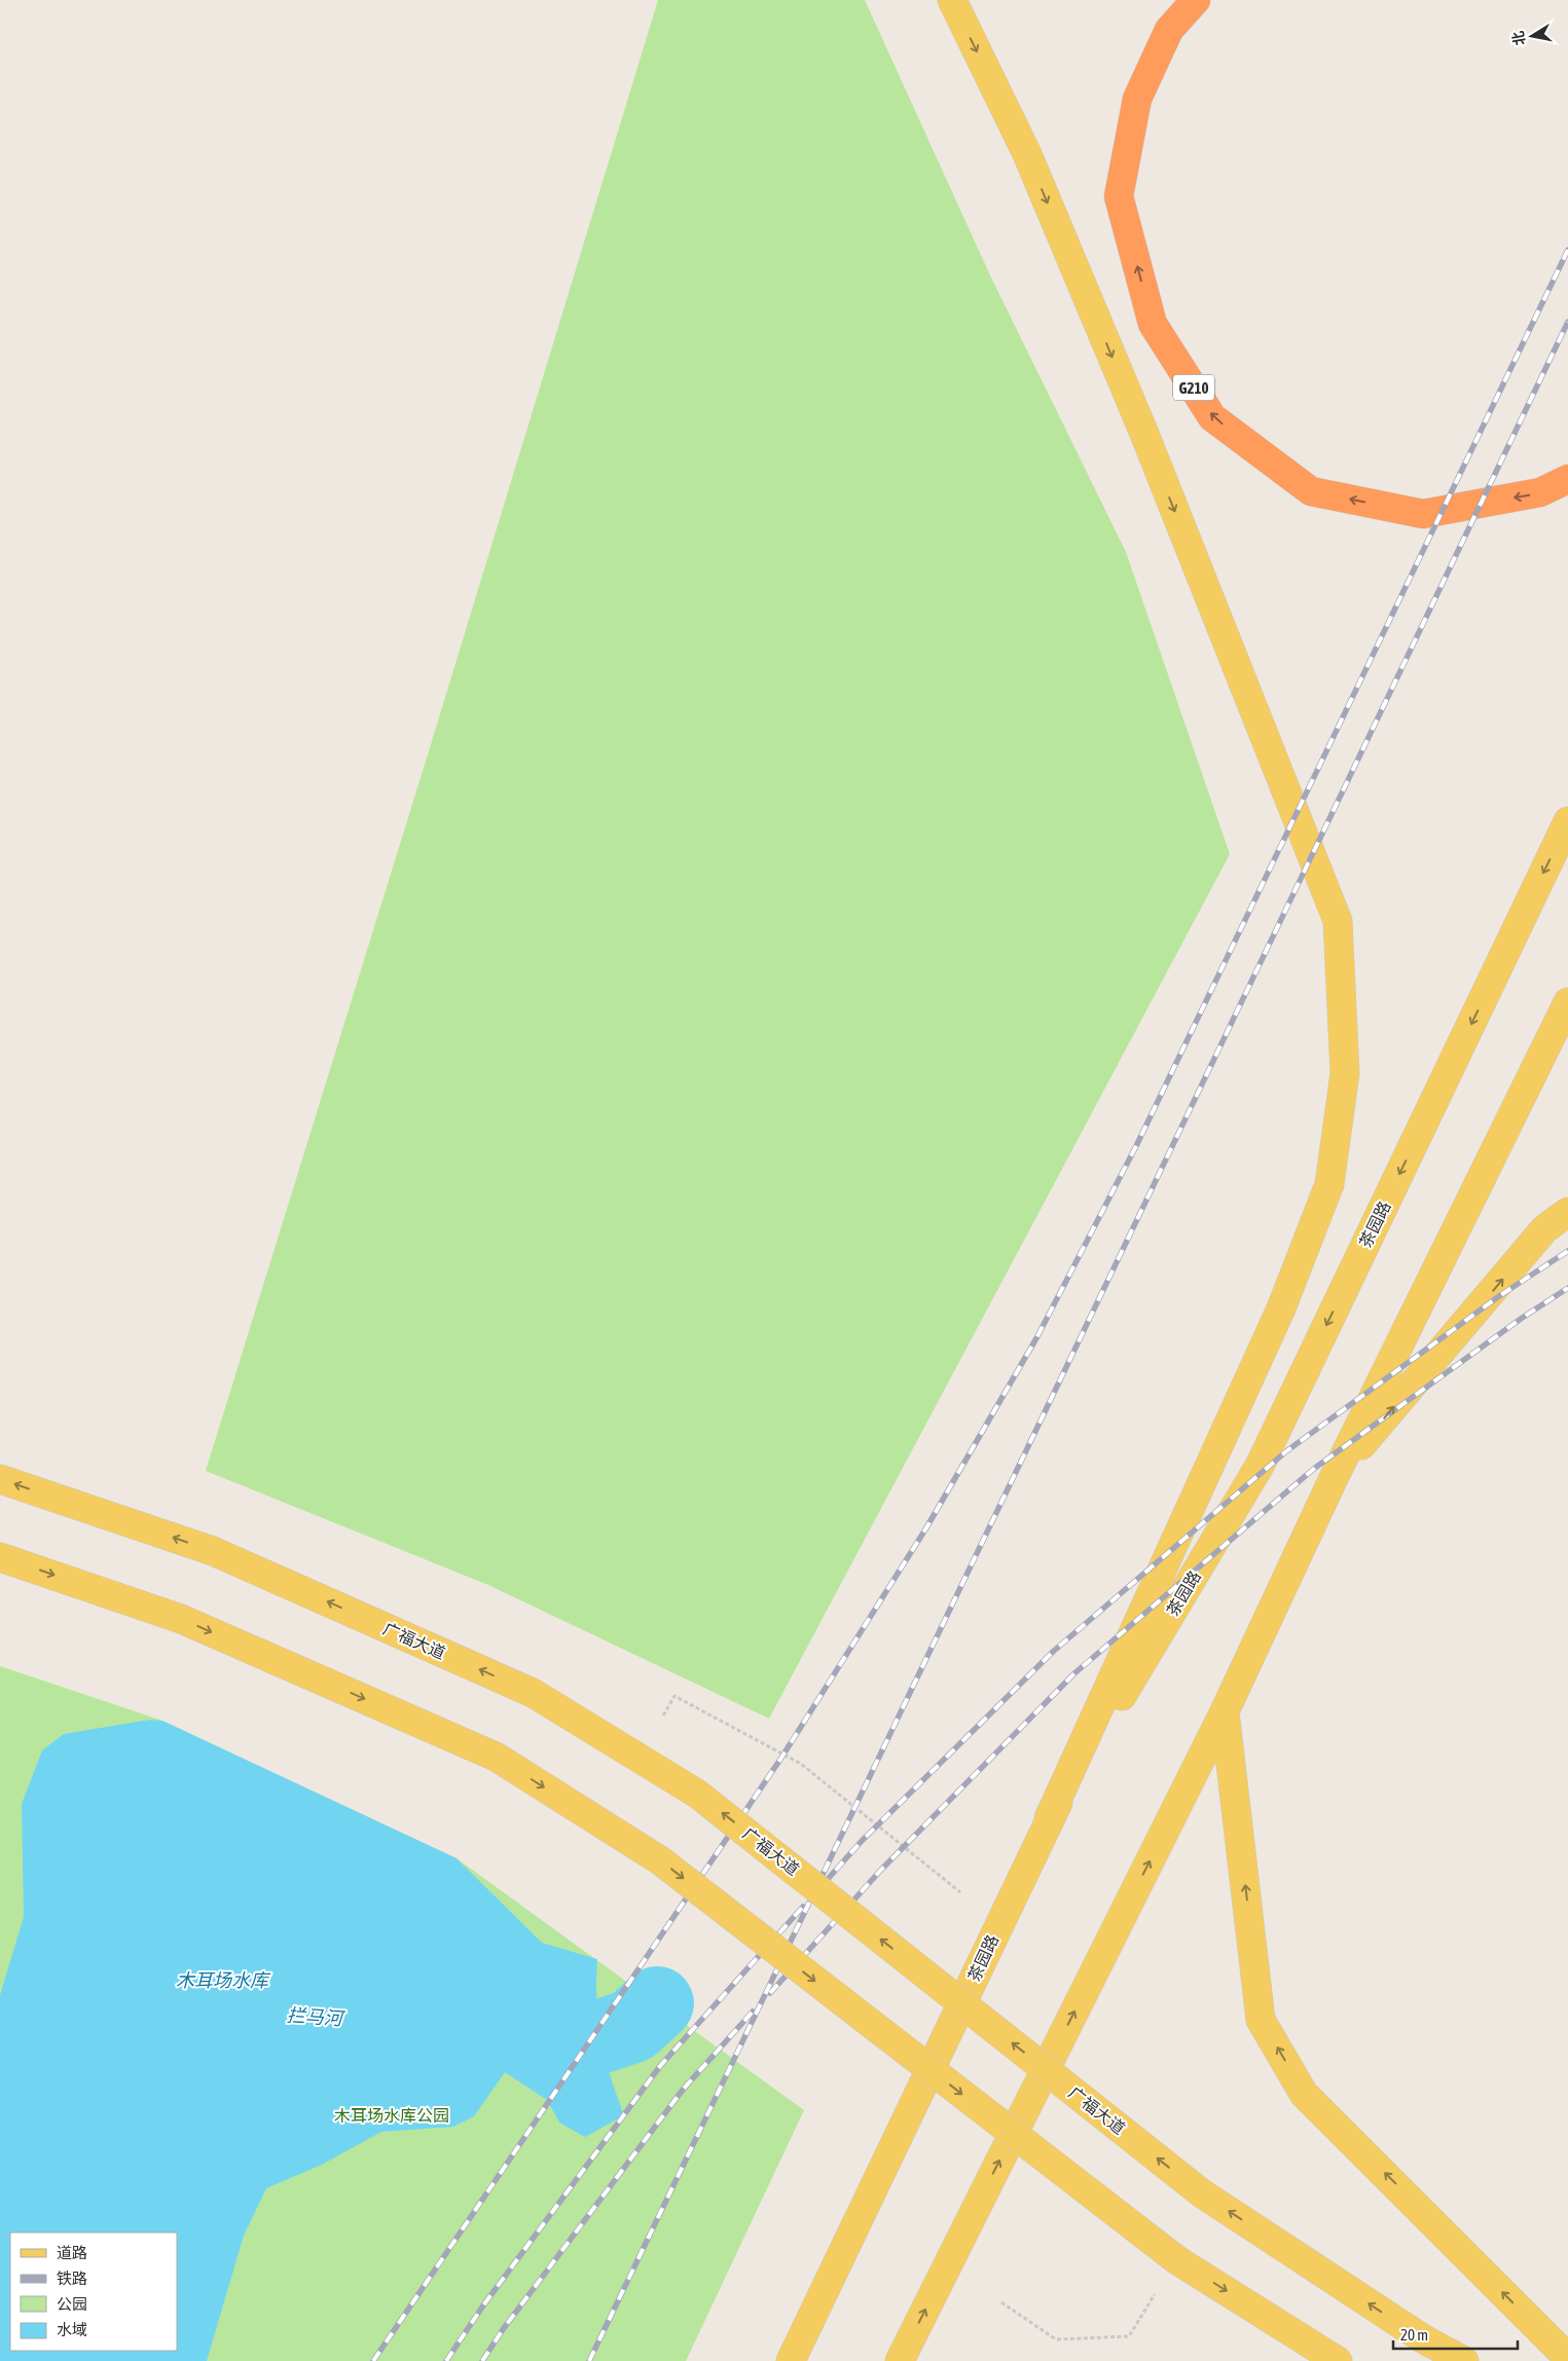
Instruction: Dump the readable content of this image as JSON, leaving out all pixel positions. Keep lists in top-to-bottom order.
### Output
{
  "streets": {
    "highway": ["G210"],
    "main road": ["茶园路", "广福大道"]
  },
  "water": ["木耳场水库", "拦马河"],
  "parks": ["木耳场水库公园"],
  "legend": [
    "道路",
    "铁路",
    "公园",
    "水域"
  ],
  "scale_bar": "20 m",
  "north": "left"
}
